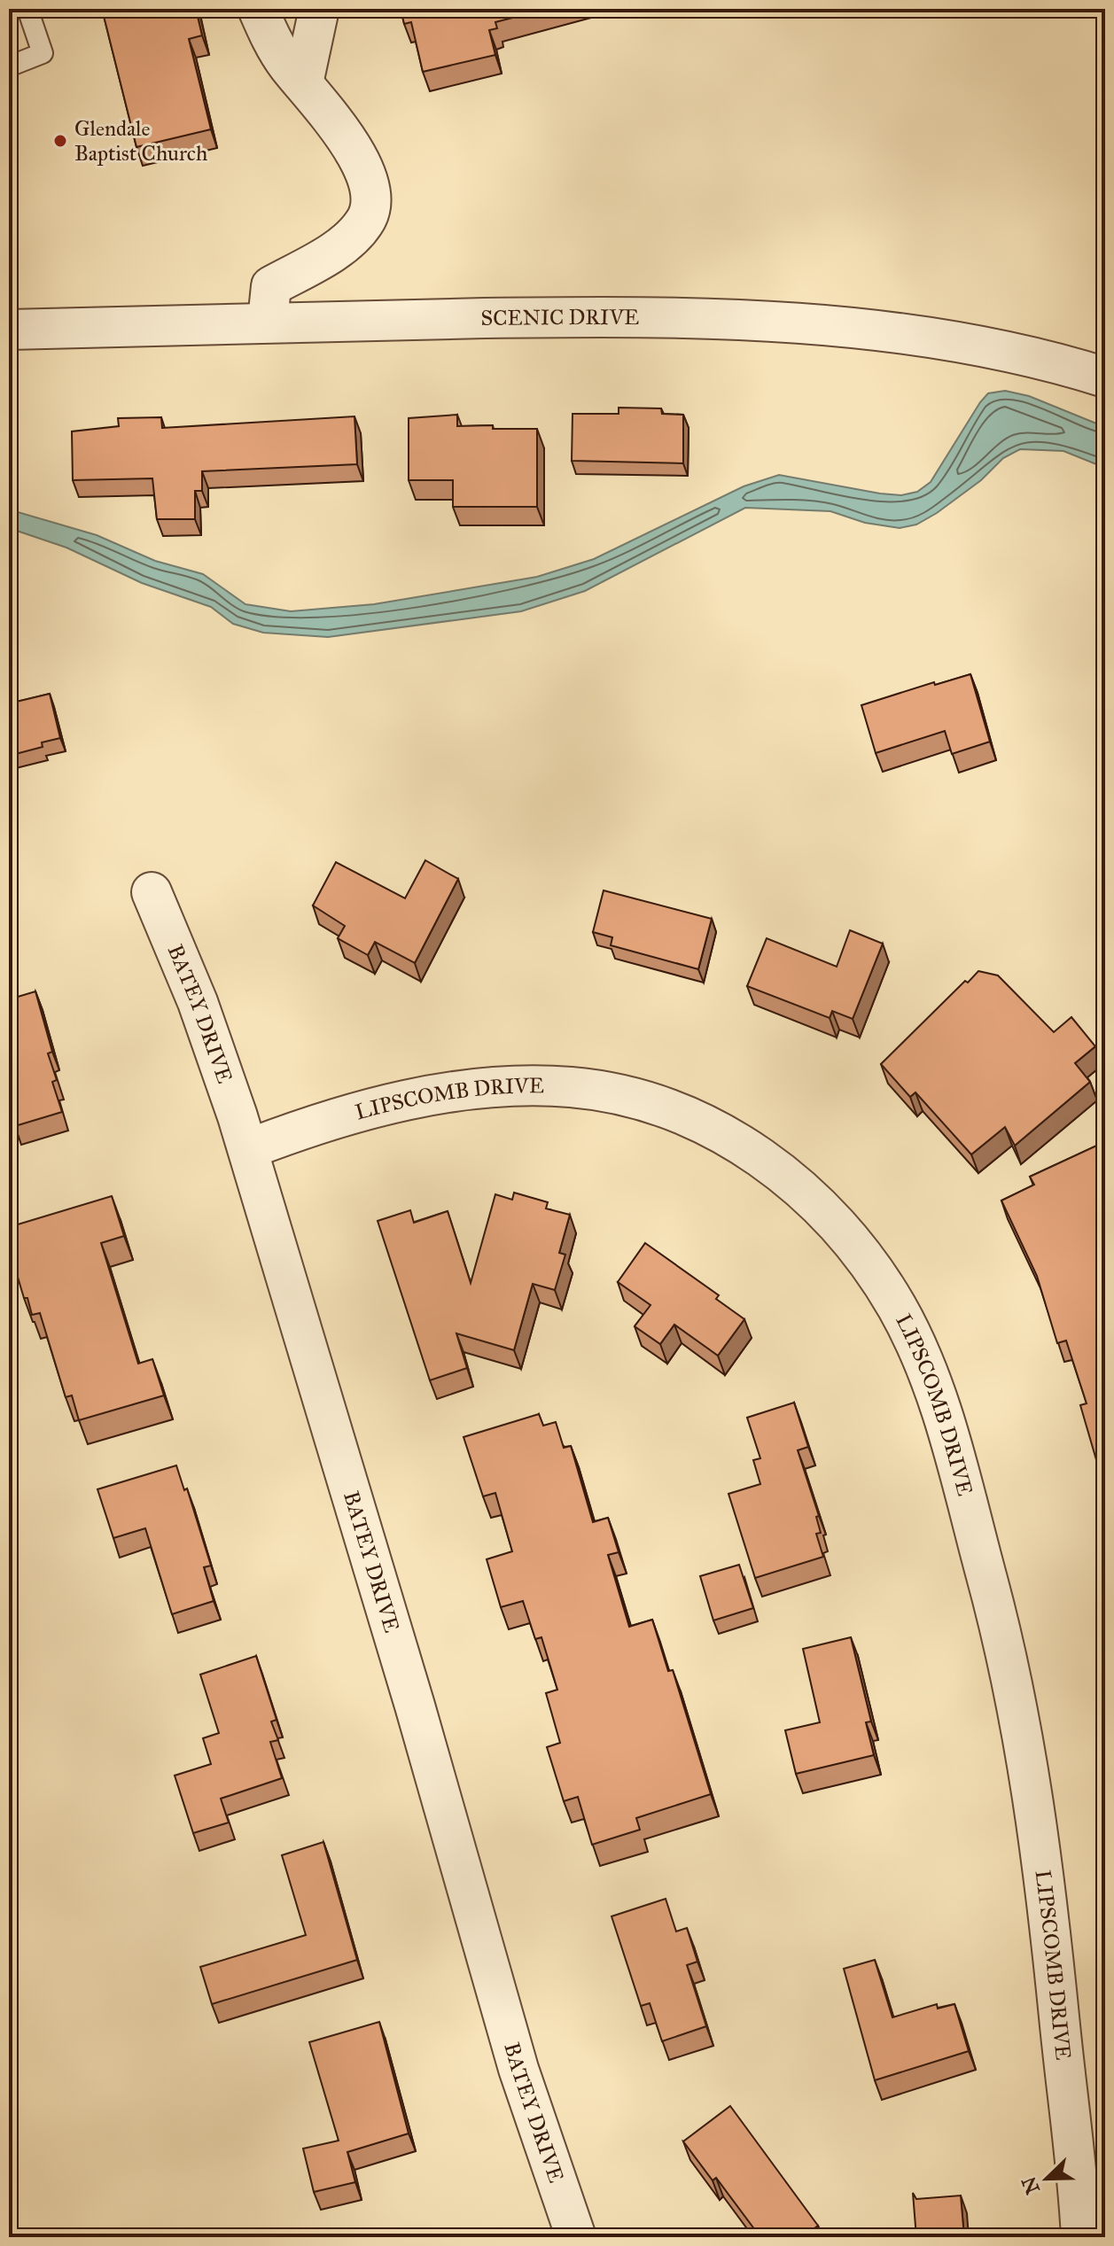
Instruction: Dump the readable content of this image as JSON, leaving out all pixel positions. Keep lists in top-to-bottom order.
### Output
{
  "streets": {
    "street": ["SCENIC DRIVE", "BATEY DRIVE", "LIPSCOMB DRIVE"]
  },
  "crossings": [
    ["BATEY DRIVE", "LIPSCOMB DRIVE"]
  ],
  "places": ["Glendale Baptist Church"],
  "north": "bottom left"
}
